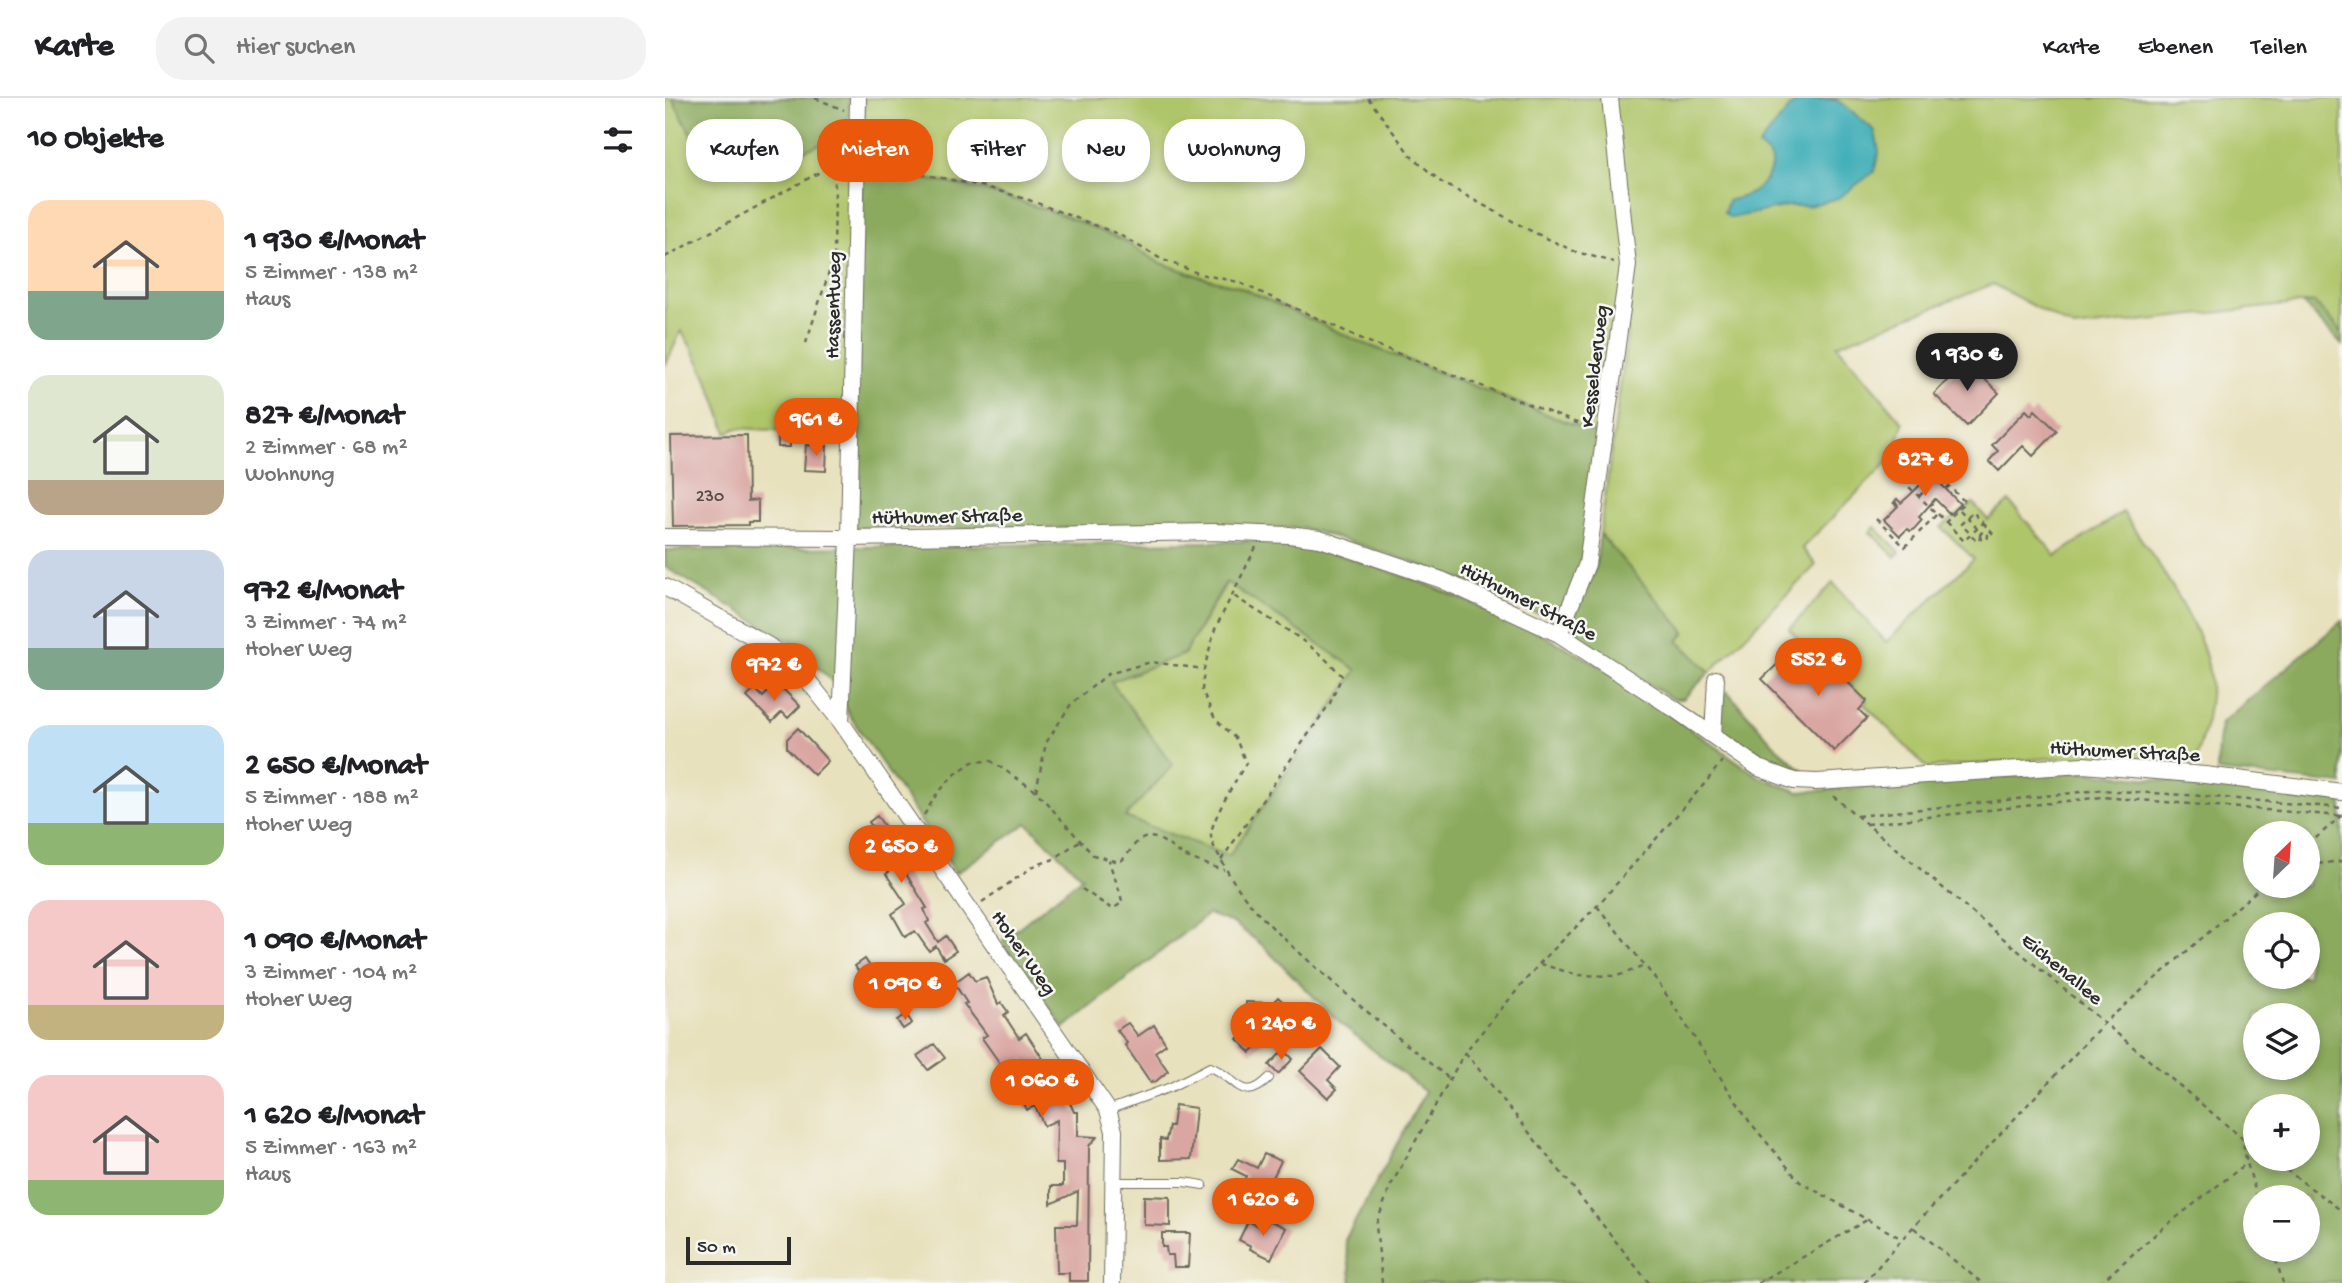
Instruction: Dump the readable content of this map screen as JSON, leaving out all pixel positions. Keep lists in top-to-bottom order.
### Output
{
  "streets": {
    "street": [
      "Hassentweg",
      "Kesselderweg",
      "Hüthumer Straße",
      "Hoher Weg"
    ],
    "path": ["Eichenallee"]
  },
  "crossings": [
    ["Hassentweg", "Hüthumer Straße"],
    ["Hassentweg", "Hoher Weg"],
    ["Kesselderweg", "Hüthumer Straße"],
    ["Hüthumer Straße", "Eichenallee"]
  ],
  "house_numbers": ["230"],
  "scale_bar": "50 m",
  "north": "top right",
  "page": {
    "header": "Karte",
    "search": "Hier suchen",
    "nav": ["Karte", "Ebenen", "Teilen"],
    "heading": "10 Objekte",
    "chip": [
      "Kaufen",
      "Mieten",
      "Filter",
      "Neu",
      "Wohnung"
    ],
    "list": [
      {
        "name": "1 930 €/Monat",
        "note": "5 Zimmer · 138 m² · Haus"
      },
      {
        "name": "827 €/Monat",
        "note": "2 Zimmer · 68 m² · Wohnung"
      },
      {
        "name": "972 €/Monat",
        "note": "3 Zimmer · 74 m² · Hoher Weg"
      },
      {
        "name": "2 650 €/Monat",
        "note": "5 Zimmer · 188 m² · Hoher Weg"
      },
      {
        "name": "1 090 €/Monat",
        "note": "3 Zimmer · 104 m² · Hoher Weg"
      },
      {
        "name": "1 620 €/Monat",
        "note": "5 Zimmer · 163 m² · Haus"
      }
    ],
    "price": [
      "1 930 €",
      "961 €",
      "827 €",
      "552 €",
      "972 €",
      "2 650 €",
      "1 090 €",
      "1 240 €",
      "1 060 €",
      "1 620 €"
    ],
    "map_buttons": ["+", "−"],
    "scale": "50 m"
  }
}
